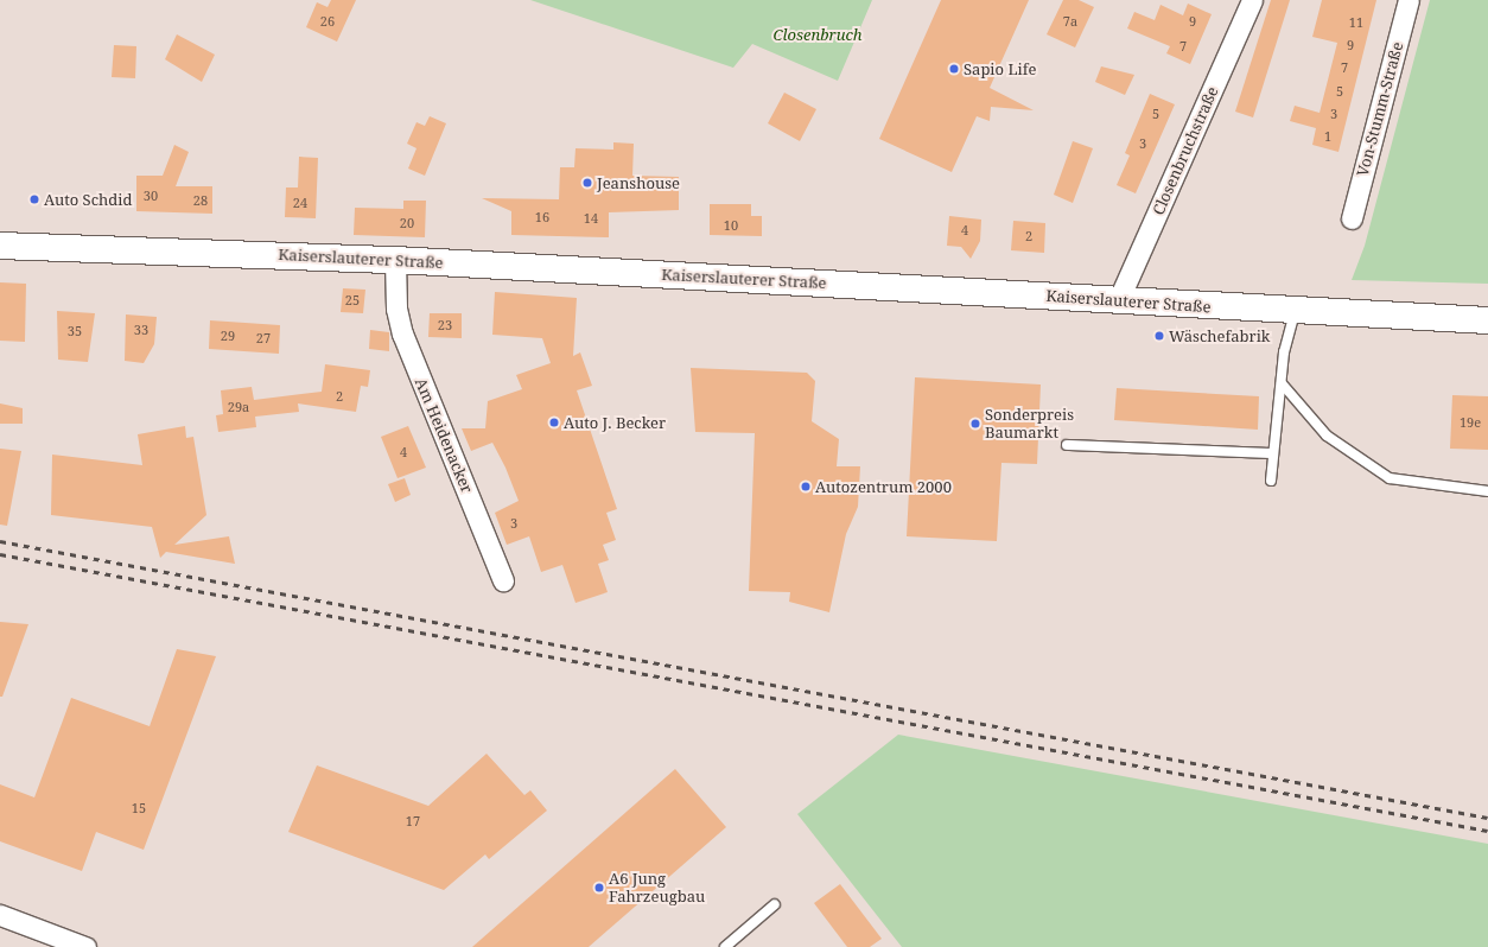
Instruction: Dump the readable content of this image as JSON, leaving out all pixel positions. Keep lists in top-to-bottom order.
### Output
{
  "streets": {
    "main road": ["Kaiserslauterer Straße"],
    "street": ["Von-Stumm-Straße", "Closenbruchstraße", "Am Heidenacker"]
  },
  "crossings": [
    ["Closenbruchstraße", "Kaiserslauterer Straße"],
    ["Kaiserslauterer Straße", "Am Heidenacker"]
  ],
  "parks": ["Closenbruch"],
  "places": [
    "Sapio Life",
    "Jeanshouse",
    "Auto Schdid",
    "Wäschefabrik",
    "Auto J. Becker",
    "Sonderpreis Baumarkt",
    "Autozentrum 2000",
    "A6 Jung Fahrzeugbau"
  ],
  "house_numbers": [
    "26",
    "7a",
    "9",
    "11",
    "9",
    "7",
    "7",
    "5",
    "5",
    "3",
    "1",
    "3",
    "30",
    "28",
    "24",
    "16",
    "14",
    "20",
    "10",
    "4",
    "2",
    "25",
    "23",
    "33",
    "35",
    "29",
    "27",
    "2",
    "29a",
    "19e",
    "4",
    "3",
    "15",
    "17"
  ]
}
